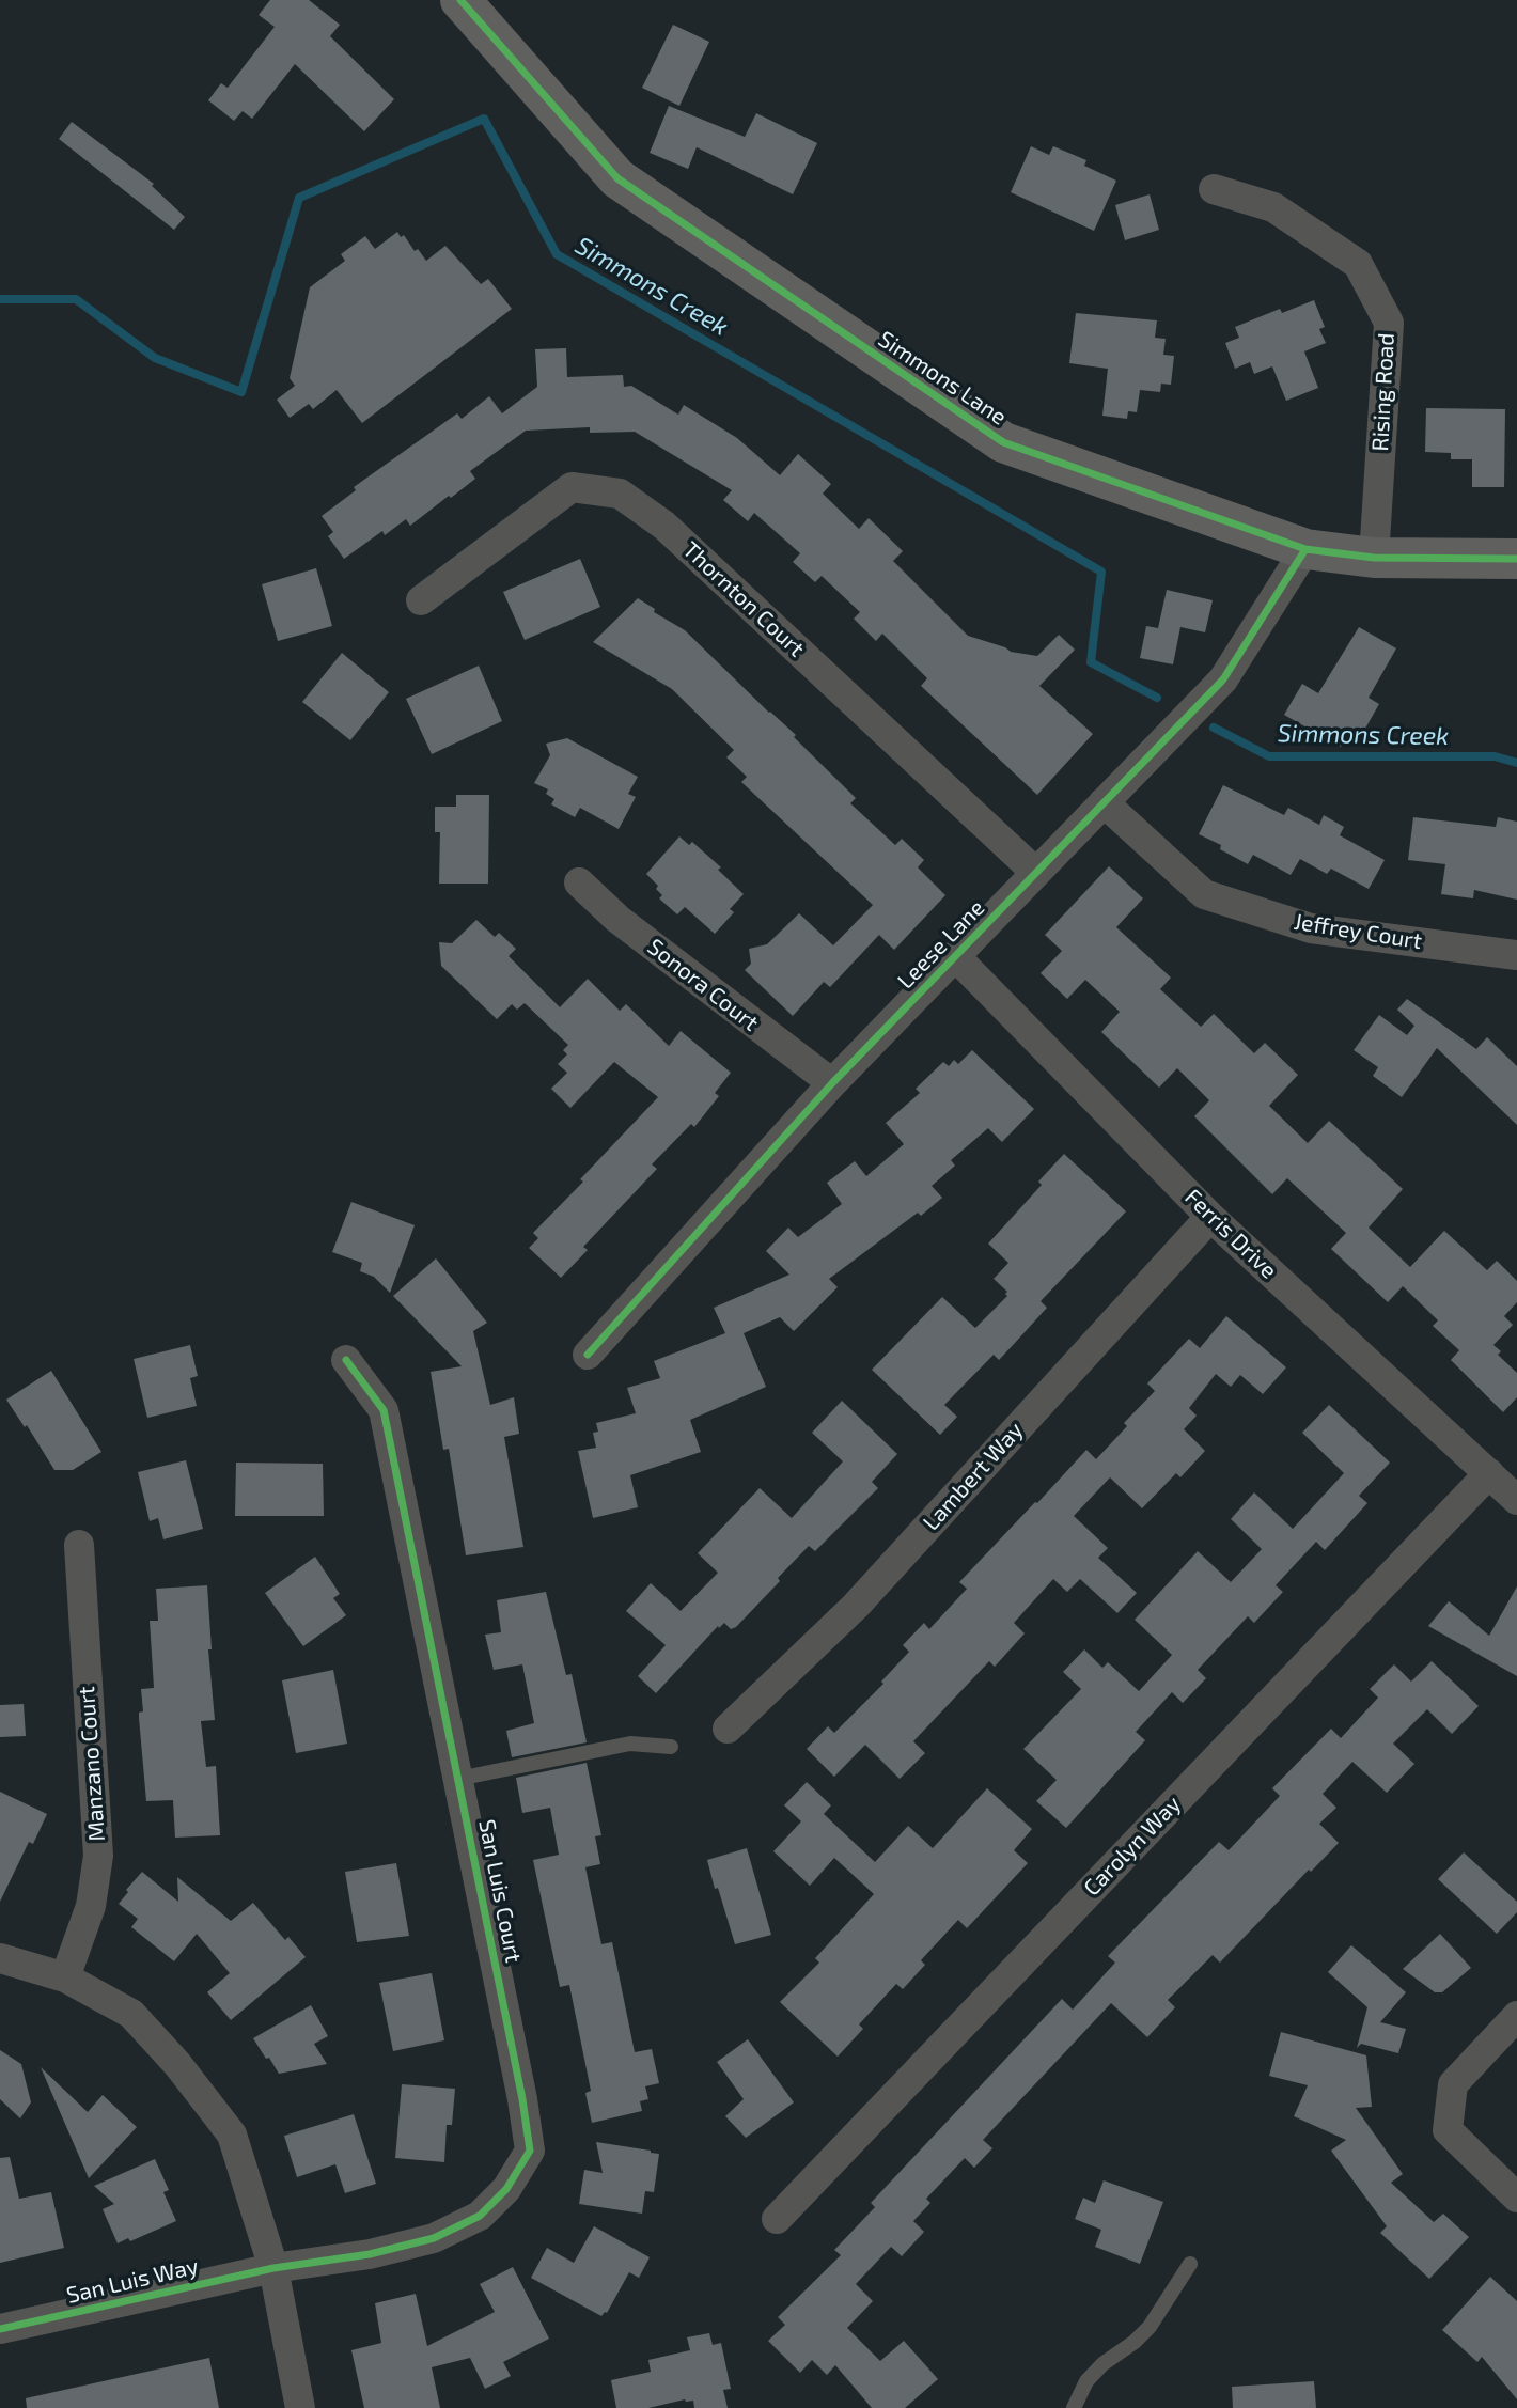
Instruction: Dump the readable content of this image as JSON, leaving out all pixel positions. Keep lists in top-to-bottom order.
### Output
{
  "streets": {
    "street": [
      "Simmons Lane",
      "Rising Road",
      "Thornton Court",
      "Jeffrey Court",
      "Leese Lane",
      "Sonora Court",
      "Ferris Drive",
      "Lambert Way",
      "Manzano Court",
      "Carolyn Way",
      "San Luis Court",
      "San Luis Way"
    ]
  },
  "crossings": [
    ["Simmons Lane", "Rising Road"],
    ["Simmons Lane", "Leese Lane"],
    ["Thornton Court", "Leese Lane"],
    ["Jeffrey Court", "Leese Lane"],
    ["Leese Lane", "Sonora Court"],
    ["Leese Lane", "Ferris Drive"],
    ["Ferris Drive", "Lambert Way"],
    ["Ferris Drive", "Carolyn Way"],
    ["San Luis Court", "San Luis Way"]
  ],
  "water": ["Simmons Creek"]
}
